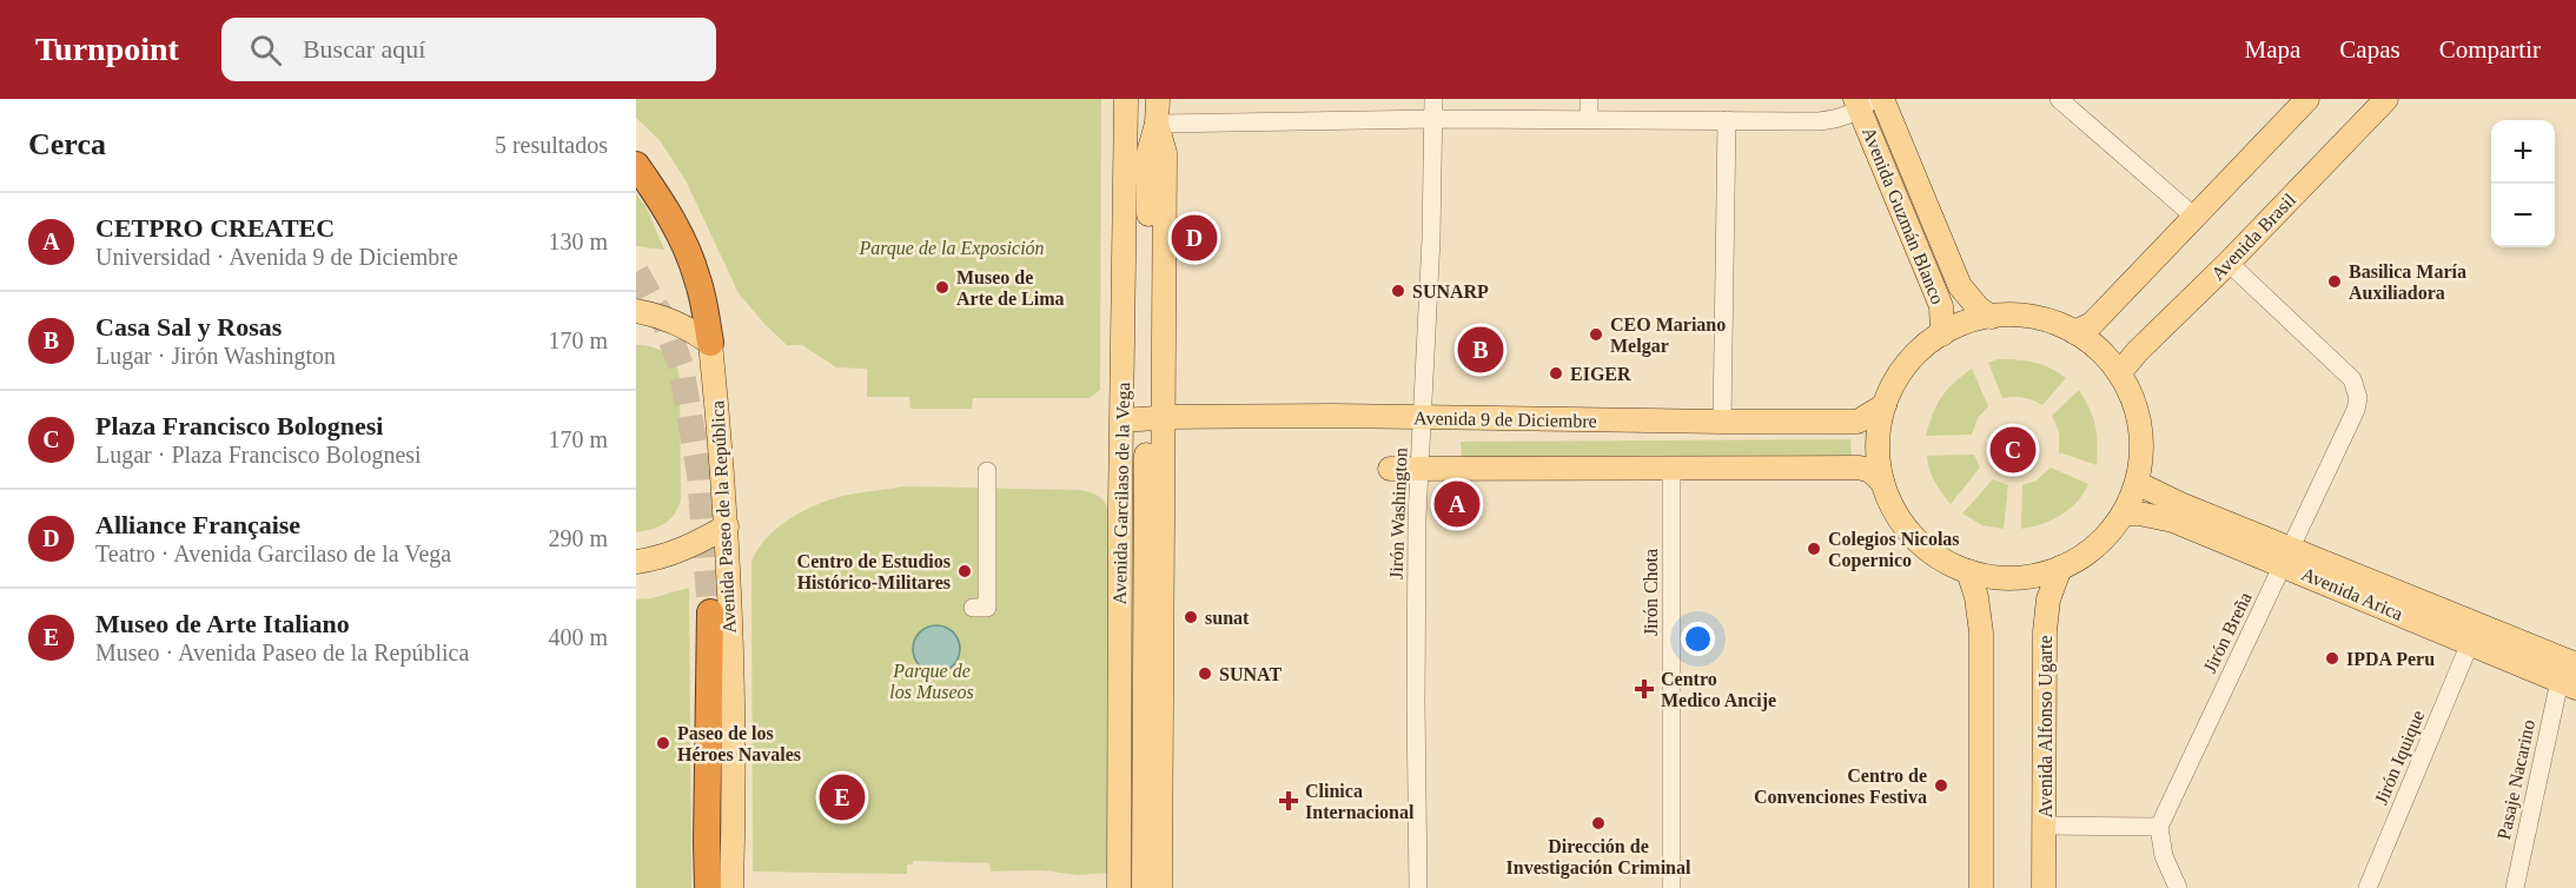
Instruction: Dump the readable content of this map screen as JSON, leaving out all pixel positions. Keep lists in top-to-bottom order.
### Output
{
  "streets": {
    "highway": ["Avenida Paseo de la República"],
    "main road": [
      "Avenida Guzmán Blanco",
      "Avenida Brasil",
      "Avenida 9 de Diciembre",
      "Avenida Garcilaso de la Vega",
      "Avenida Arica",
      "Avenida Alfonso Ugarte"
    ],
    "street": [
      "Jirón Washington",
      "Jirón Chota",
      "Jirón Breña",
      "Jirón Iquique",
      "Pasaje Nacarino"
    ]
  },
  "crossings": [
    ["Avenida Brasil", "Jirón Breña"],
    ["Avenida 9 de Diciembre", "Avenida Garcilaso de la Vega"],
    ["Avenida 9 de Diciembre", "Jirón Washington"],
    ["Avenida Arica", "Jirón Breña"],
    ["Avenida Arica", "Jirón Iquique"],
    ["Avenida Arica", "Pasaje Nacarino"]
  ],
  "parks": ["Parque de la Exposición", "Parque de los Museos"],
  "places": {
    "other": [
      "Basilica María Auxiliadora",
      "Museo de Arte de Lima",
      "SUNARP",
      "CEO Mariano Melgar",
      "EIGER",
      "Colegios Nicolas Copernico",
      "Centro de Estudios Histórico-Militares",
      "sunat",
      "IPDA Peru",
      "SUNAT",
      "Paseo de los Héroes Navales",
      "Centro de Convenciones Festiva",
      "Dirección de Investigación Criminal"
    ],
    "health": ["Centro Medico Ancije", "Clinica Internacional"]
  },
  "page": {
    "header": "Turnpoint",
    "search": "Buscar aquí",
    "nav": ["Mapa", "Capas", "Compartir"],
    "heading": ["Cerca", "5 resultados"],
    "map_buttons": ["+", "−"],
    "list": [
      {
        "mark": "A",
        "name": "CETPRO CREATEC",
        "note": "Universidad · Avenida 9 de Diciembre",
        "value": "130 m"
      },
      {
        "mark": "B",
        "name": "Casa Sal y Rosas",
        "note": "Lugar · Jirón Washington",
        "value": "170 m"
      },
      {
        "mark": "C",
        "name": "Plaza Francisco Bolognesi",
        "note": "Lugar · Plaza Francisco Bolognesi",
        "value": "170 m"
      },
      {
        "mark": "D",
        "name": "Alliance Française",
        "note": "Teatro · Avenida Garcilaso de la Vega",
        "value": "290 m"
      },
      {
        "mark": "E",
        "name": "Museo de Arte Italiano",
        "note": "Museo · Avenida Paseo de la República",
        "value": "400 m"
      }
    ],
    "pins": [
      "D",
      "B",
      "C",
      "A",
      "E"
    ]
  }
}
